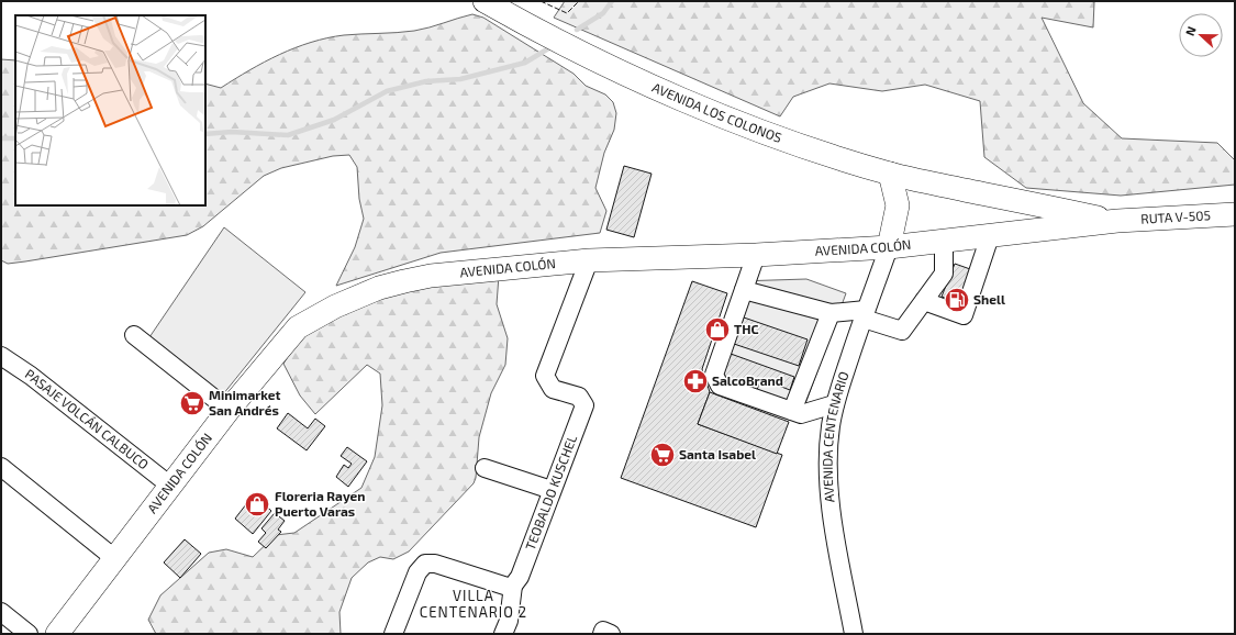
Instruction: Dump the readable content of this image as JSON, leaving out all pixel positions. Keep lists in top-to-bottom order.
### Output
{
  "streets": {
    "main road": ["AVENIDA LOS COLONOS", "RUTA V-505", "AVENIDA COLÓN"],
    "street": ["PASAJE VOLCÁN CALBUCO", "AVENIDA CENTENARIO", "TEOBALDO KUSCHEL"]
  },
  "crossings": [
    ["AVENIDA LOS COLONOS", "RUTA V-505"],
    ["AVENIDA LOS COLONOS", "AVENIDA COLÓN"],
    ["RUTA V-505", "AVENIDA COLÓN"],
    ["AVENIDA COLÓN", "PASAJE VOLCÁN CALBUCO"],
    ["AVENIDA COLÓN", "AVENIDA CENTENARIO"],
    ["AVENIDA COLÓN", "TEOBALDO KUSCHEL"]
  ],
  "districts": ["VILLA CENTENARIO 2"],
  "places": {
    "fuel station": ["Shell"],
    "shop": ["THC", "Floreria Rayen Puerto Varas"],
    "pharmacy": ["SalcoBrand"],
    "supermarket": ["Minimarket San Andrés", "Santa Isabel"]
  },
  "north": "left"
}
